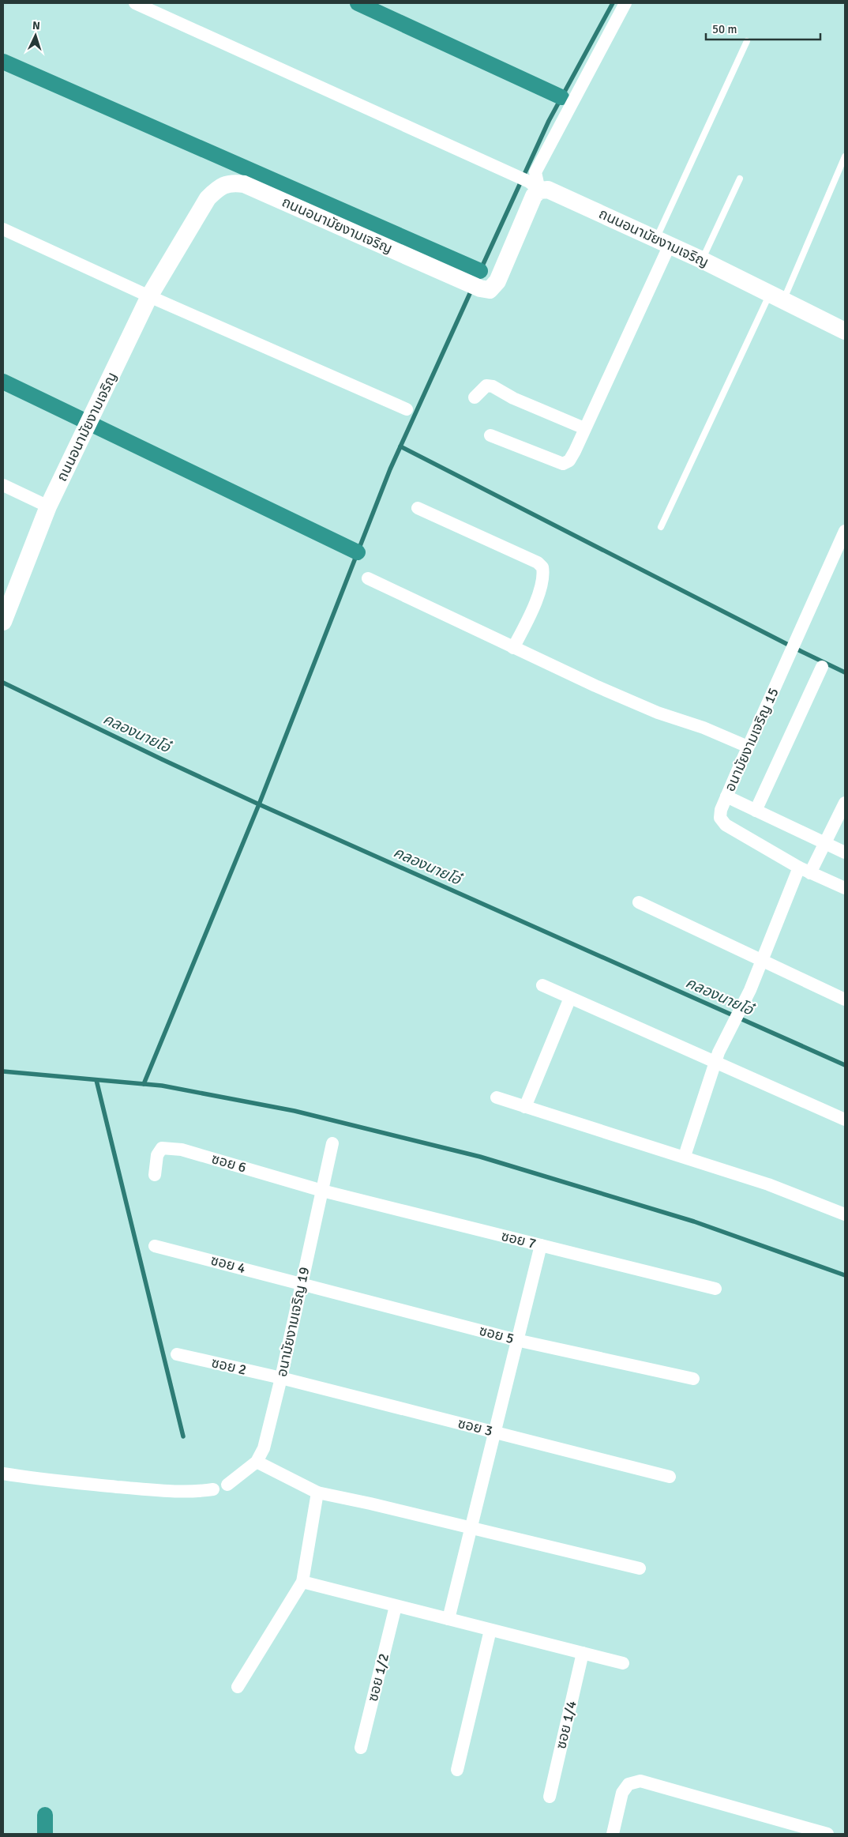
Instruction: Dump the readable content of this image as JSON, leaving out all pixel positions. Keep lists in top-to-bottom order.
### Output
{
  "streets": {
    "street": [
      "ถนนอนามัยงามเจริญ",
      "อนามัยงามเจริญ 15",
      "ซอย 6",
      "ซอย 7",
      "ซอย 4",
      "อนามัยงามเจริญ 19",
      "ซอย 5",
      "ซอย 2",
      "ซอย 3",
      "ซอย 1/2",
      "ซอย 1/4"
    ]
  },
  "crossings": [
    ["ซอย 6", "ซอย 7"],
    ["ซอย 6", "อนามัยงามเจริญ 19"],
    ["ซอย 7", "อนามัยงามเจริญ 19"],
    ["ซอย 4", "อนามัยงามเจริญ 19"],
    ["ซอย 4", "ซอย 5"],
    ["อนามัยงามเจริญ 19", "ซอย 5"],
    ["อนามัยงามเจริญ 19", "ซอย 2"],
    ["อนามัยงามเจริญ 19", "ซอย 3"],
    ["ซอย 2", "ซอย 3"]
  ],
  "water": ["คลองนายโอ๋"],
  "scale_bar": "50 m",
  "north": "top"
}
